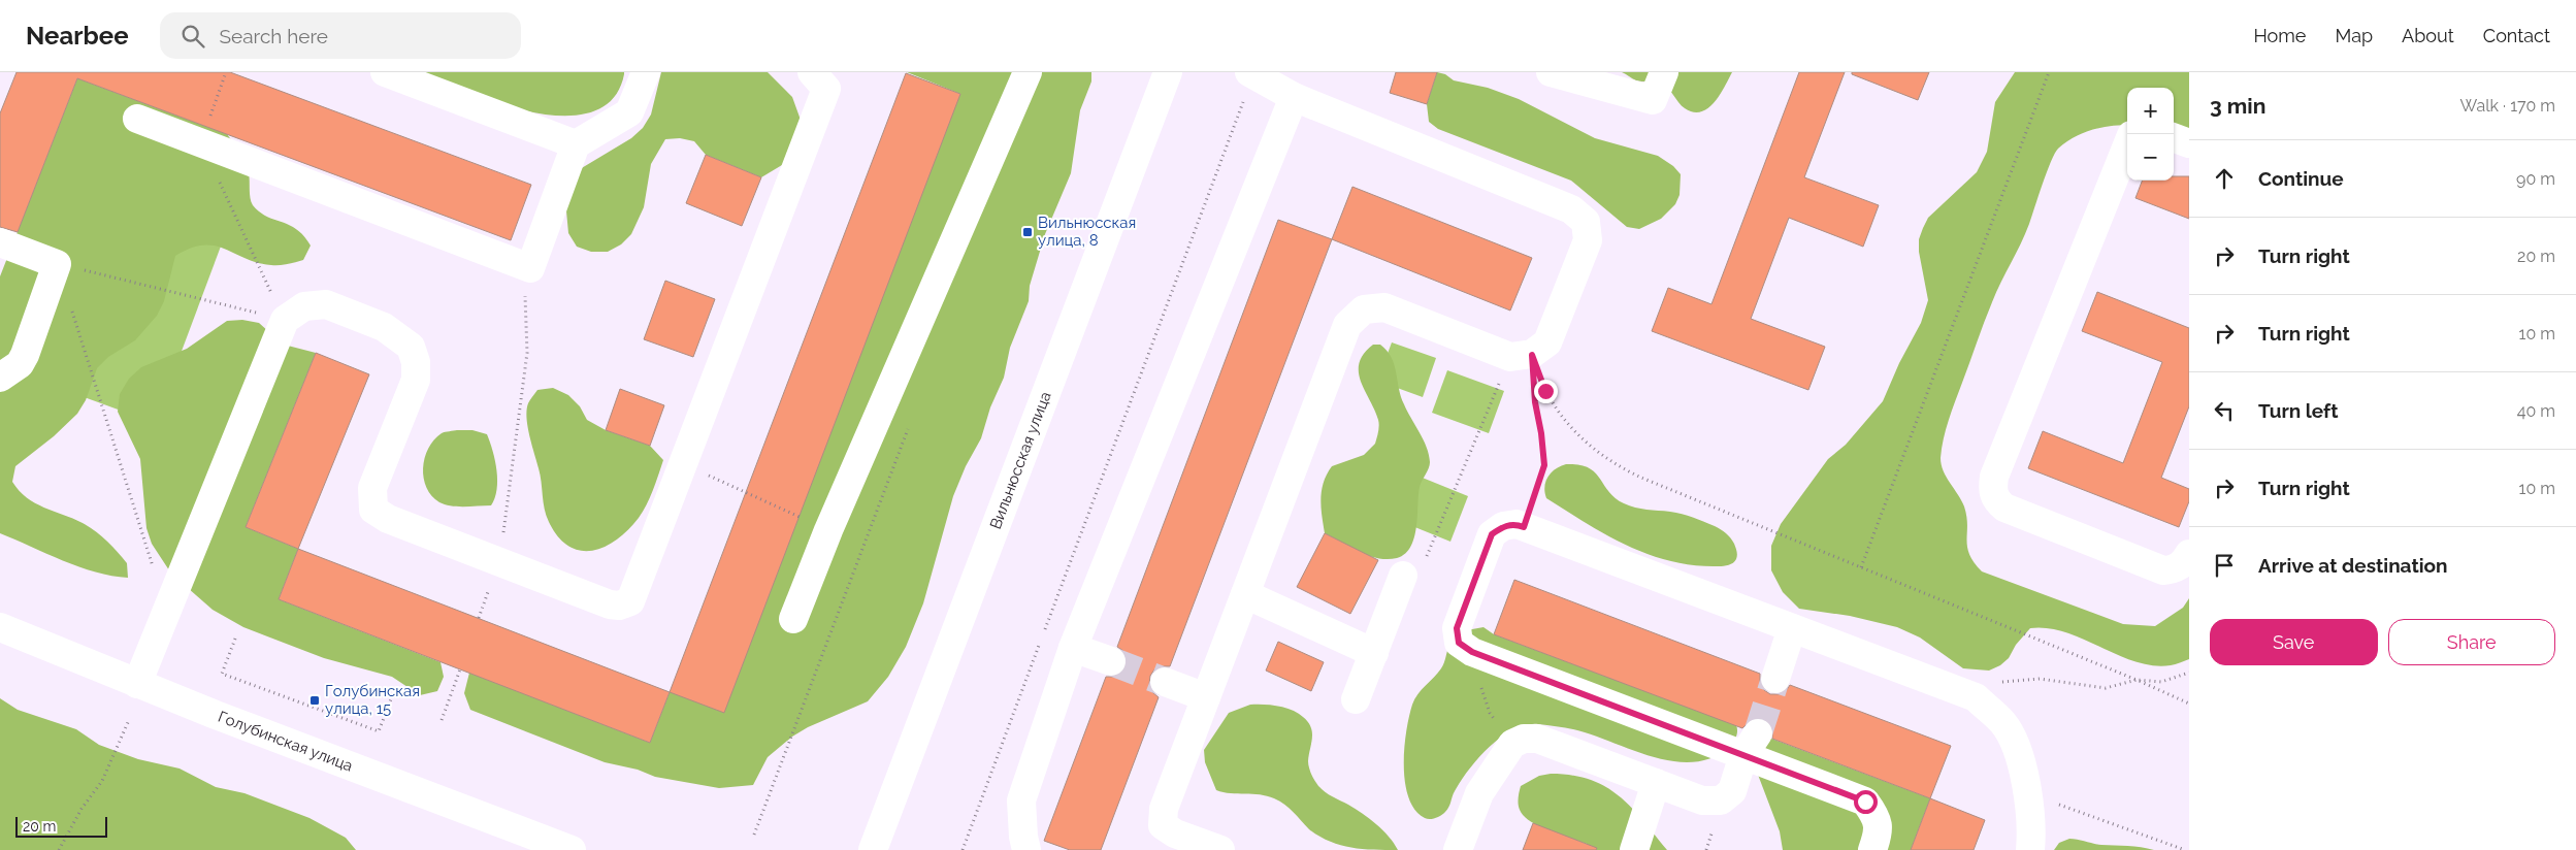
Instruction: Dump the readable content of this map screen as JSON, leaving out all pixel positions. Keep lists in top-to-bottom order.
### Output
{
  "streets": {
    "street": ["Вильнюсская улица", "Голубинская улица"]
  },
  "places": {
    "transit": ["Вильнюсская улица, 8", "Голубинская улица, 15"]
  },
  "scale_bar": "20 m",
  "page": {
    "header": "Nearbee",
    "search": "Search here",
    "nav": [
      "Home",
      "Map",
      "About",
      "Contact"
    ],
    "heading": ["3 min", "Walk · 170 m"],
    "map_buttons": ["+", "−"],
    "list": [
      ["Continue", "90 m"],
      ["Turn right", "20 m"],
      ["Turn right", "10 m"],
      ["Turn left", "40 m"],
      ["Turn right", "10 m"],
      "Arrive at destination"
    ],
    "buttons": ["Save", "Share"],
    "scale": "20 m"
  }
}
